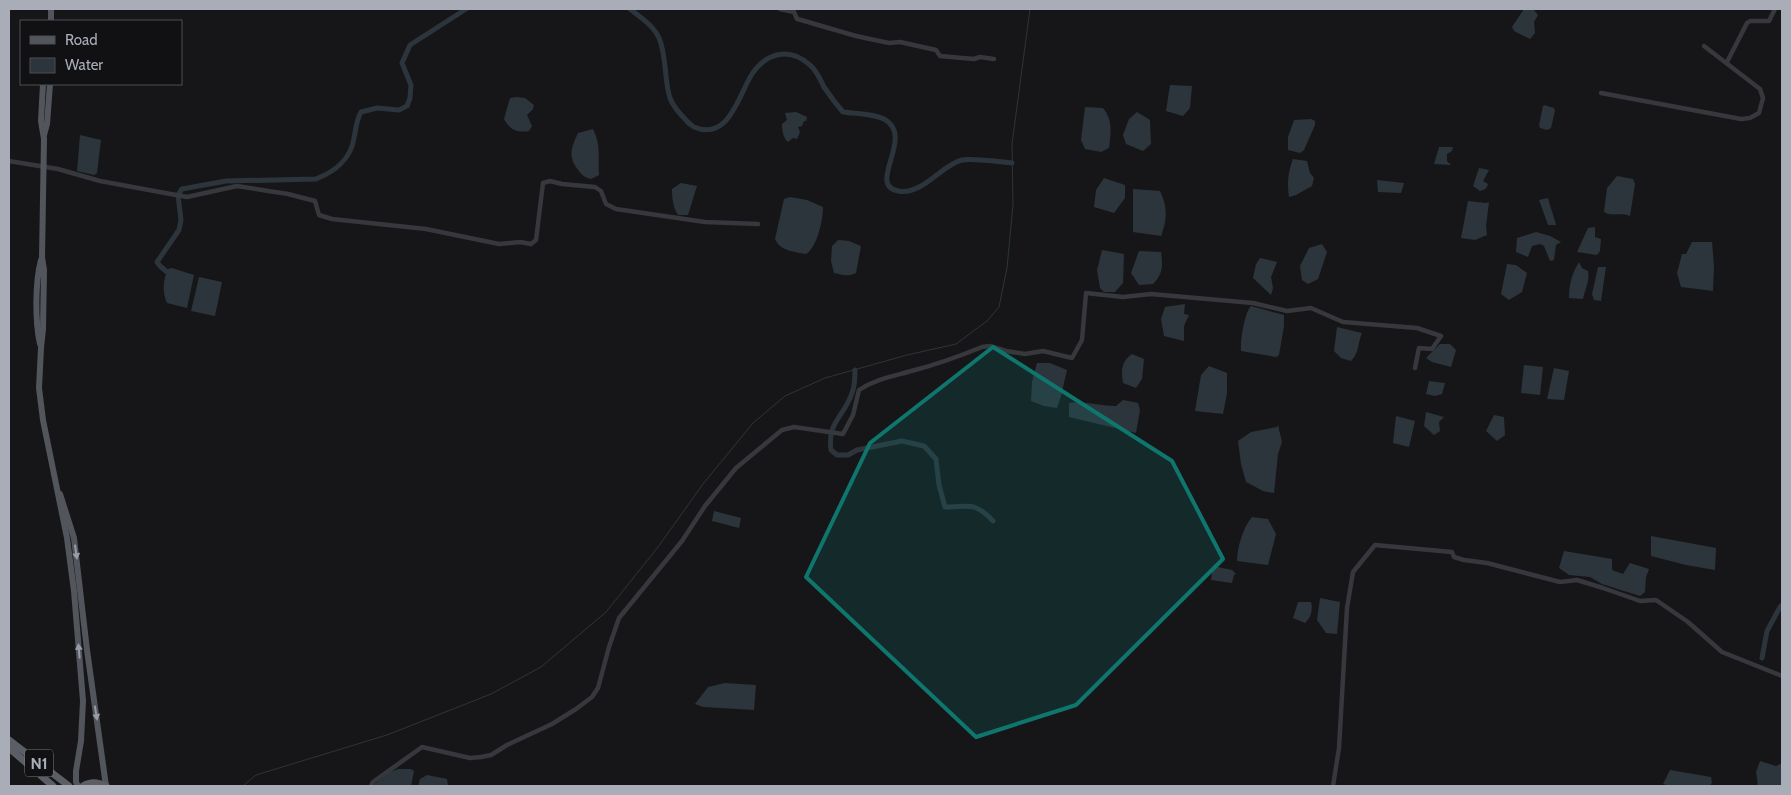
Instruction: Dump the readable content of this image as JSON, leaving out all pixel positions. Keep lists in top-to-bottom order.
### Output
{
  "streets": {
    "highway": ["N1"]
  },
  "legend": ["Road", "Water"]
}
